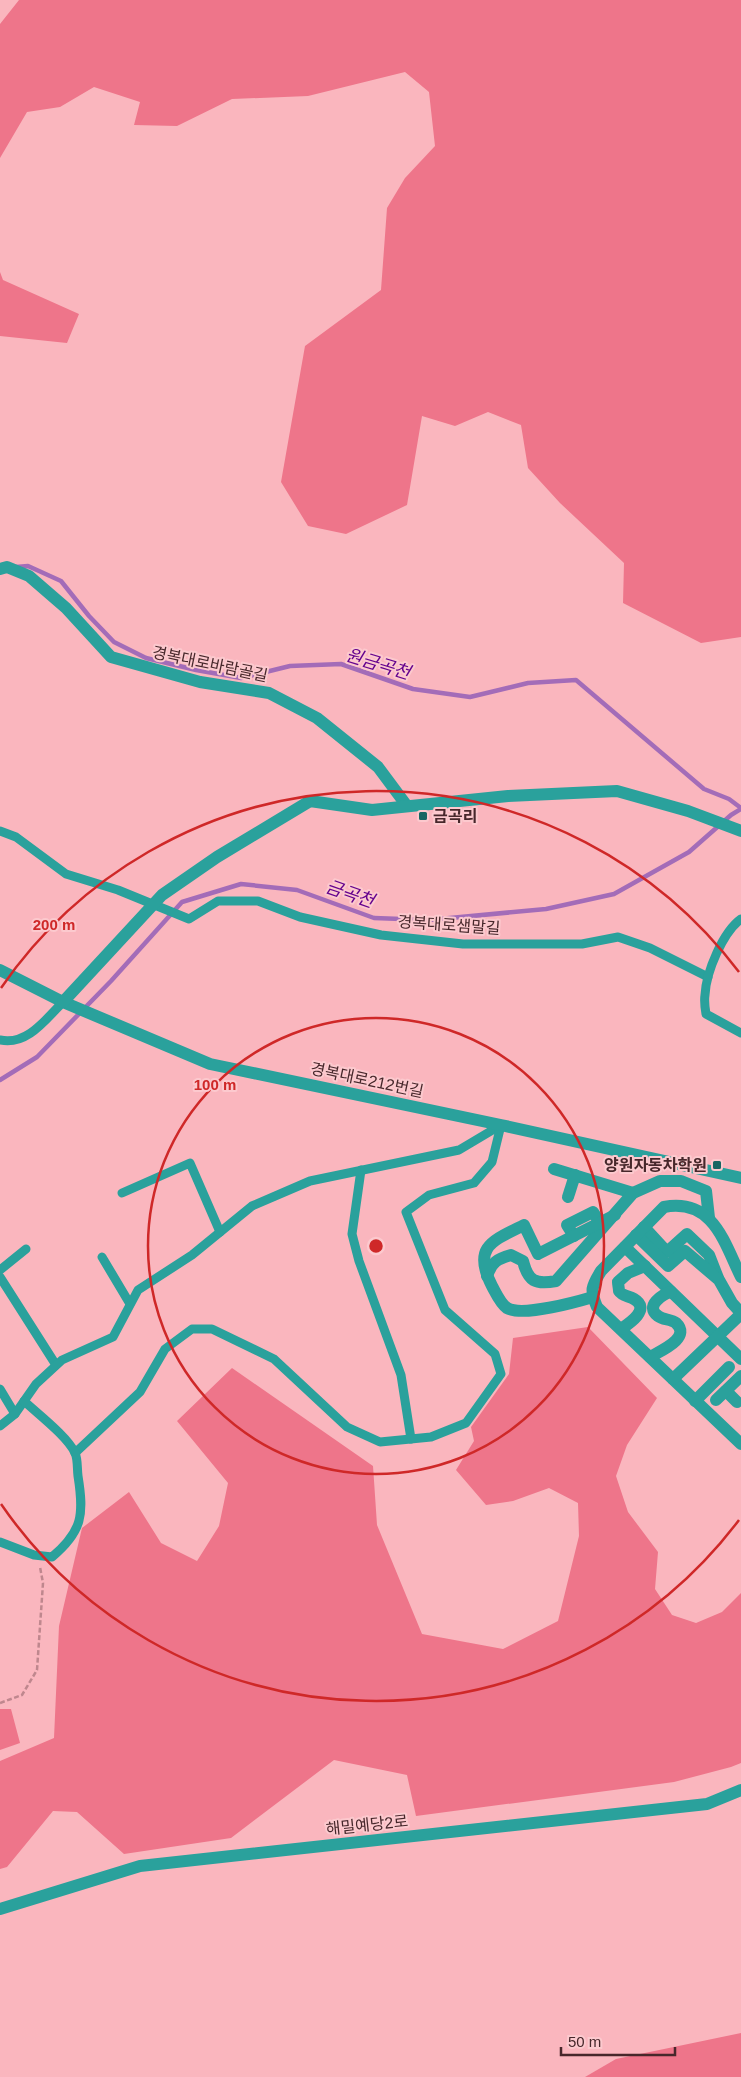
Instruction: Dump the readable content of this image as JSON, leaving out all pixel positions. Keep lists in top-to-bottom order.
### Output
{
  "streets": {
    "street": ["경복대로바람골길", "경복대로212번길", "해밀예당2로"],
    "lane": ["경복대로샘말길"]
  },
  "water": ["원금곡천", "금곡천"],
  "places": {
    "transit": ["금곡리", "양원자동차학원"]
  },
  "scale_bar": "50 m",
  "rings": ["200 m", "100 m"]
}
